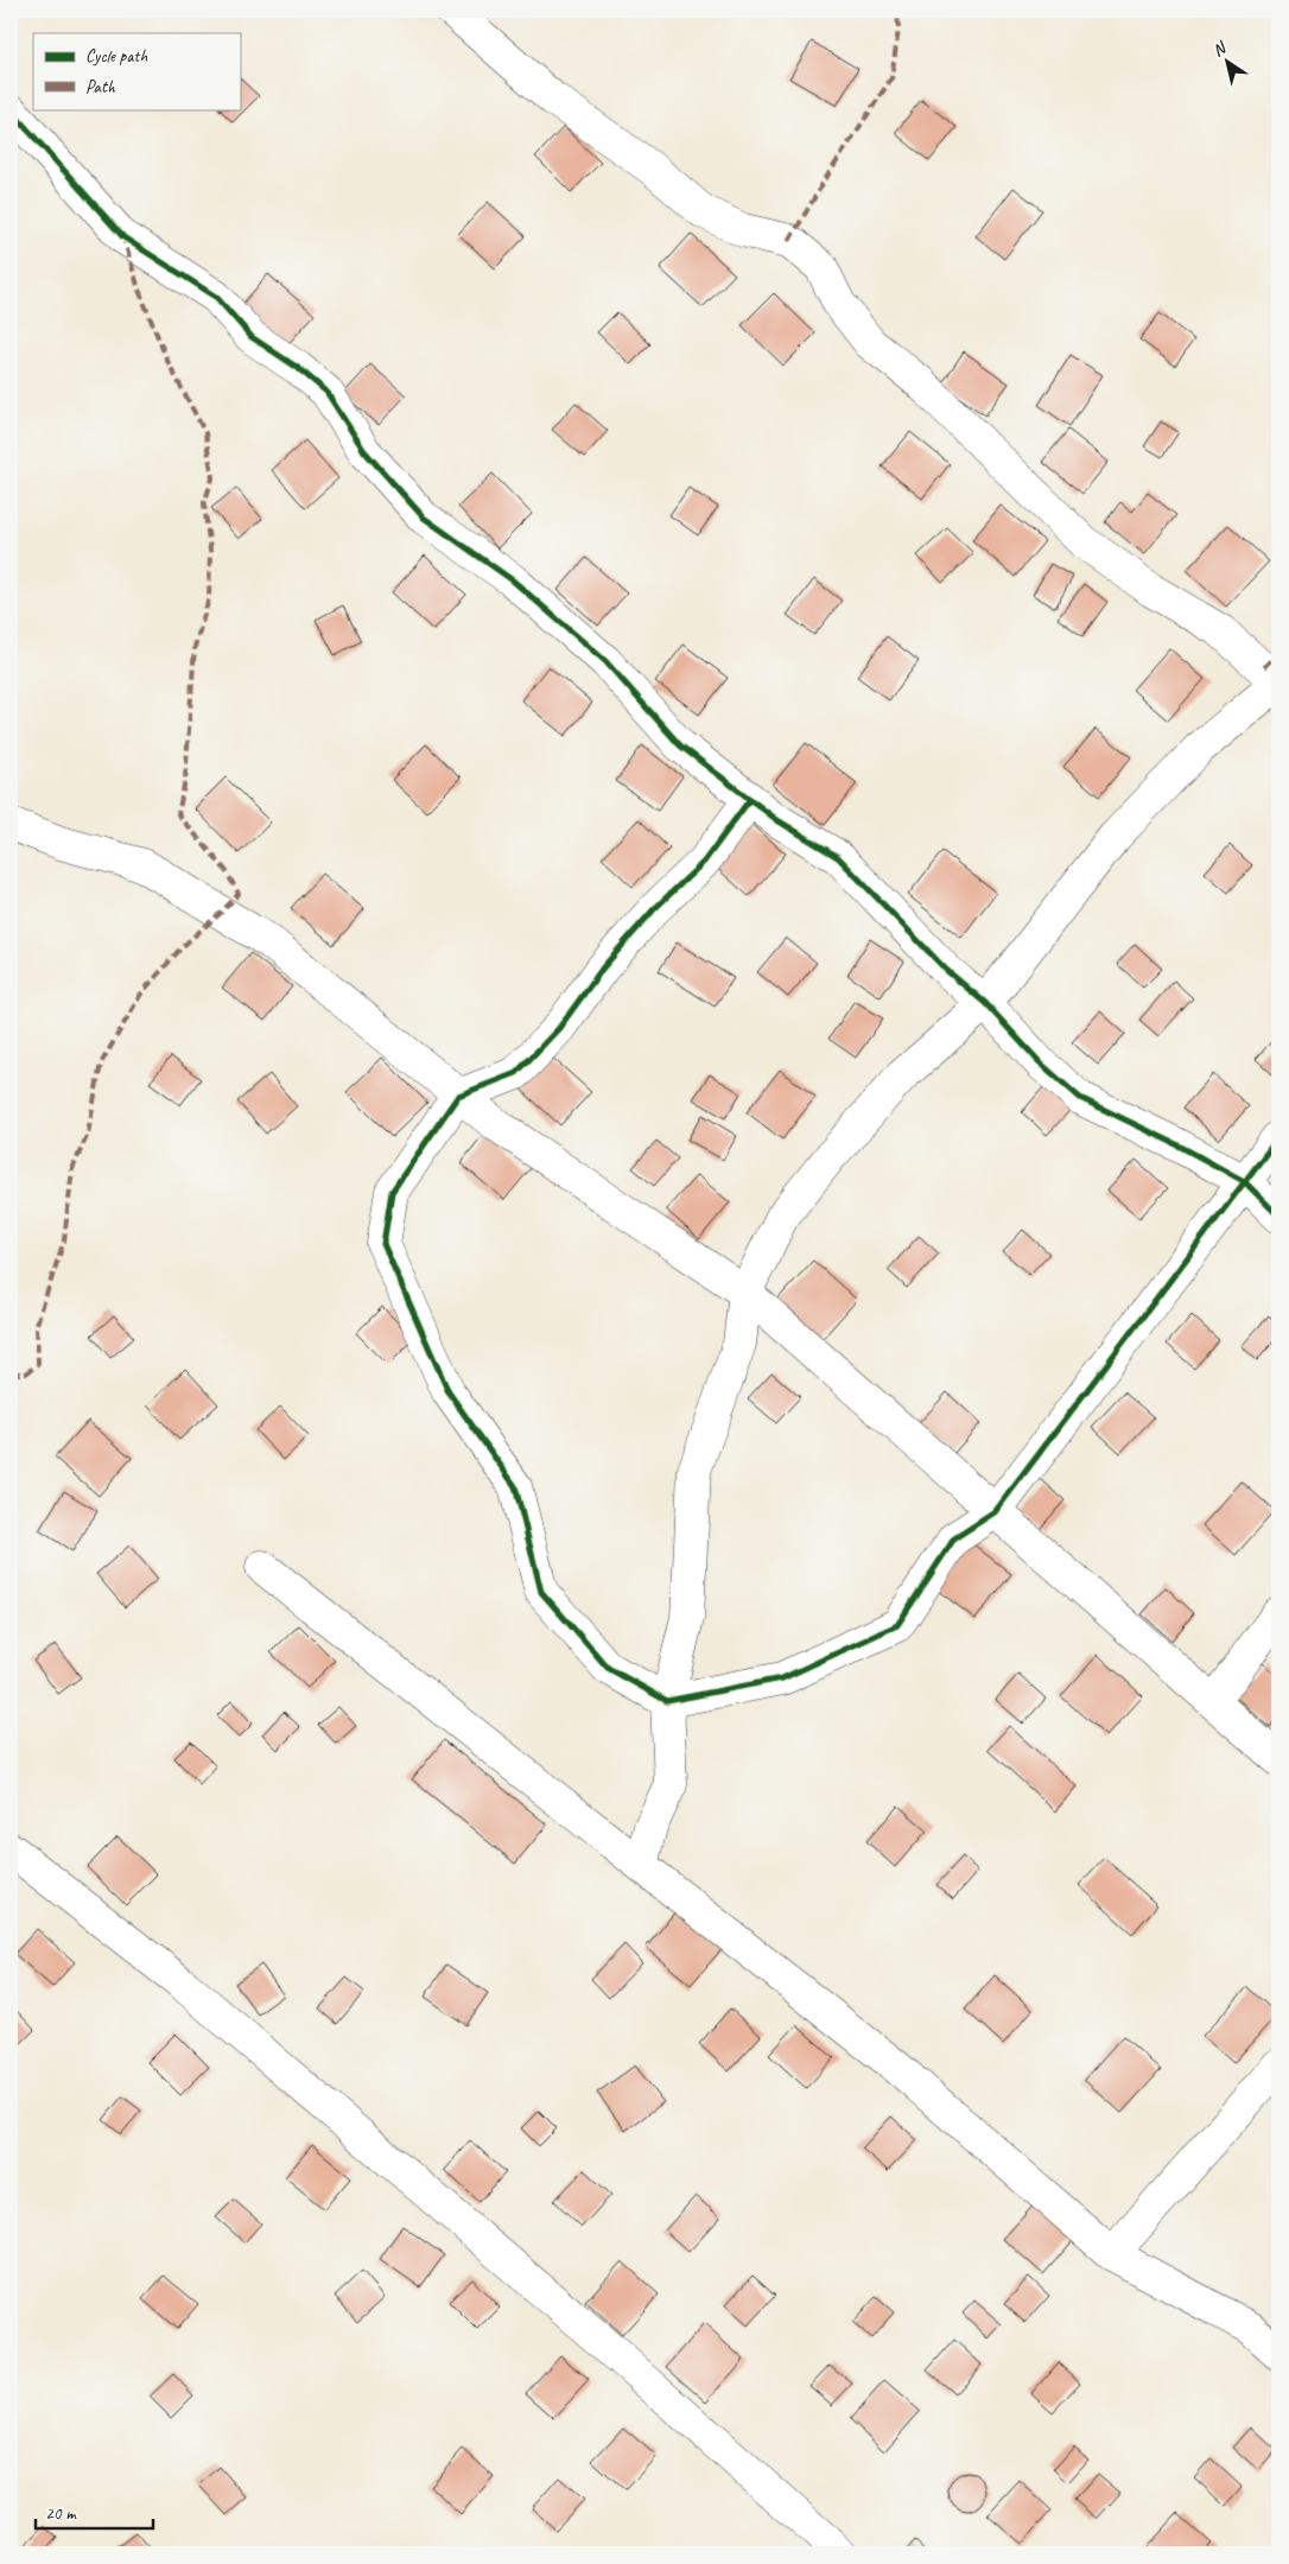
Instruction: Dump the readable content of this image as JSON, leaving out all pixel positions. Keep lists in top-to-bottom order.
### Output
{
  "legend": ["Cycle path", "Path"],
  "scale_bar": "20 m",
  "north": "top left"
}
